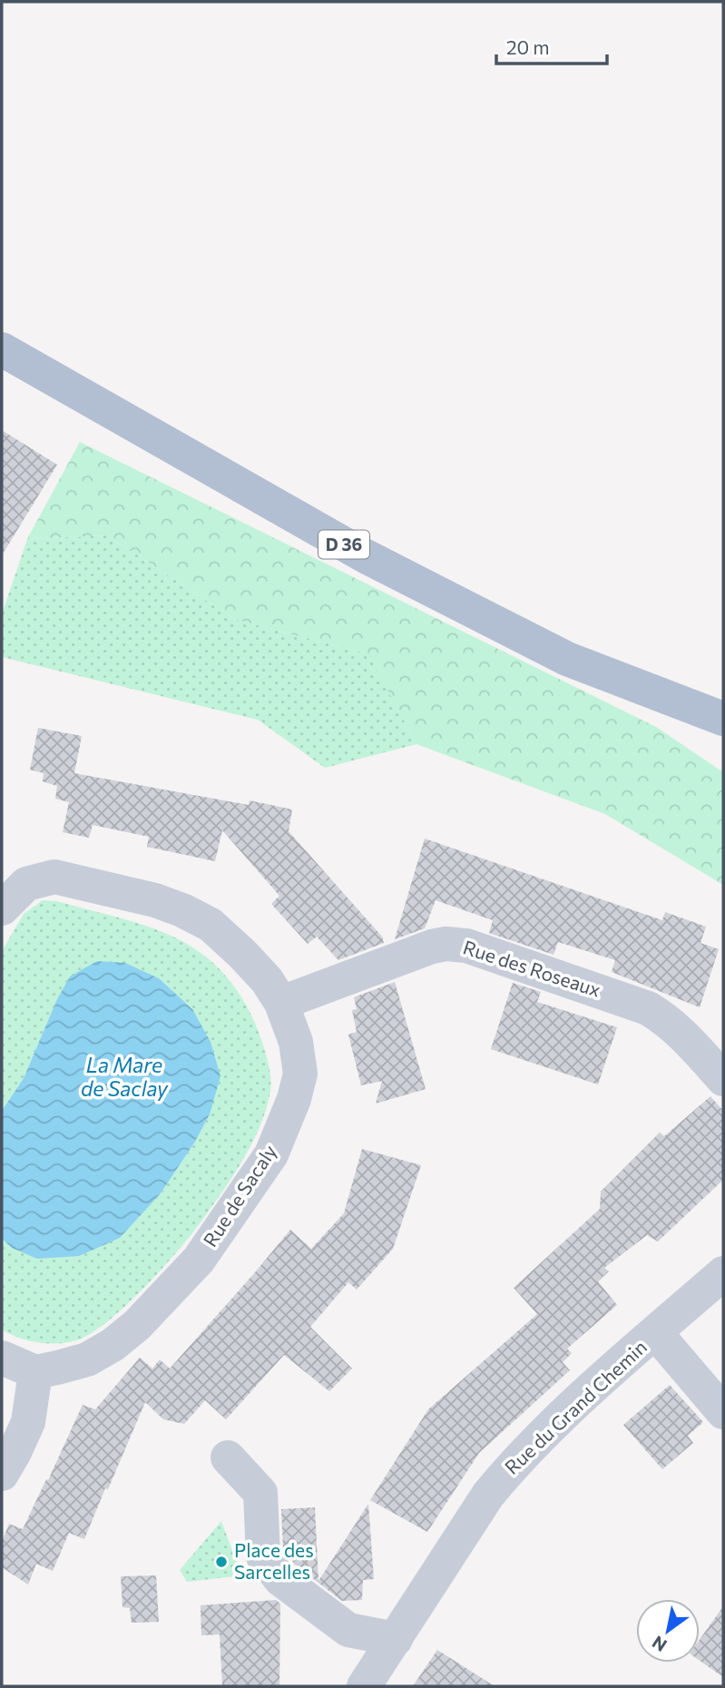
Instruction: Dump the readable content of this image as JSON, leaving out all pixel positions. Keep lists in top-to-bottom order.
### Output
{
  "streets": {
    "main road": ["D 36"],
    "street": ["Rue des Roseaux", "Rue de Sacaly", "Rue du Grand Chemin"]
  },
  "crossings": [
    ["Rue des Roseaux", "Rue de Sacaly"]
  ],
  "water": ["La Mare de Saclay"],
  "places": ["Place des Sarcelles"],
  "scale_bar": "20 m",
  "north": "bottom left"
}
